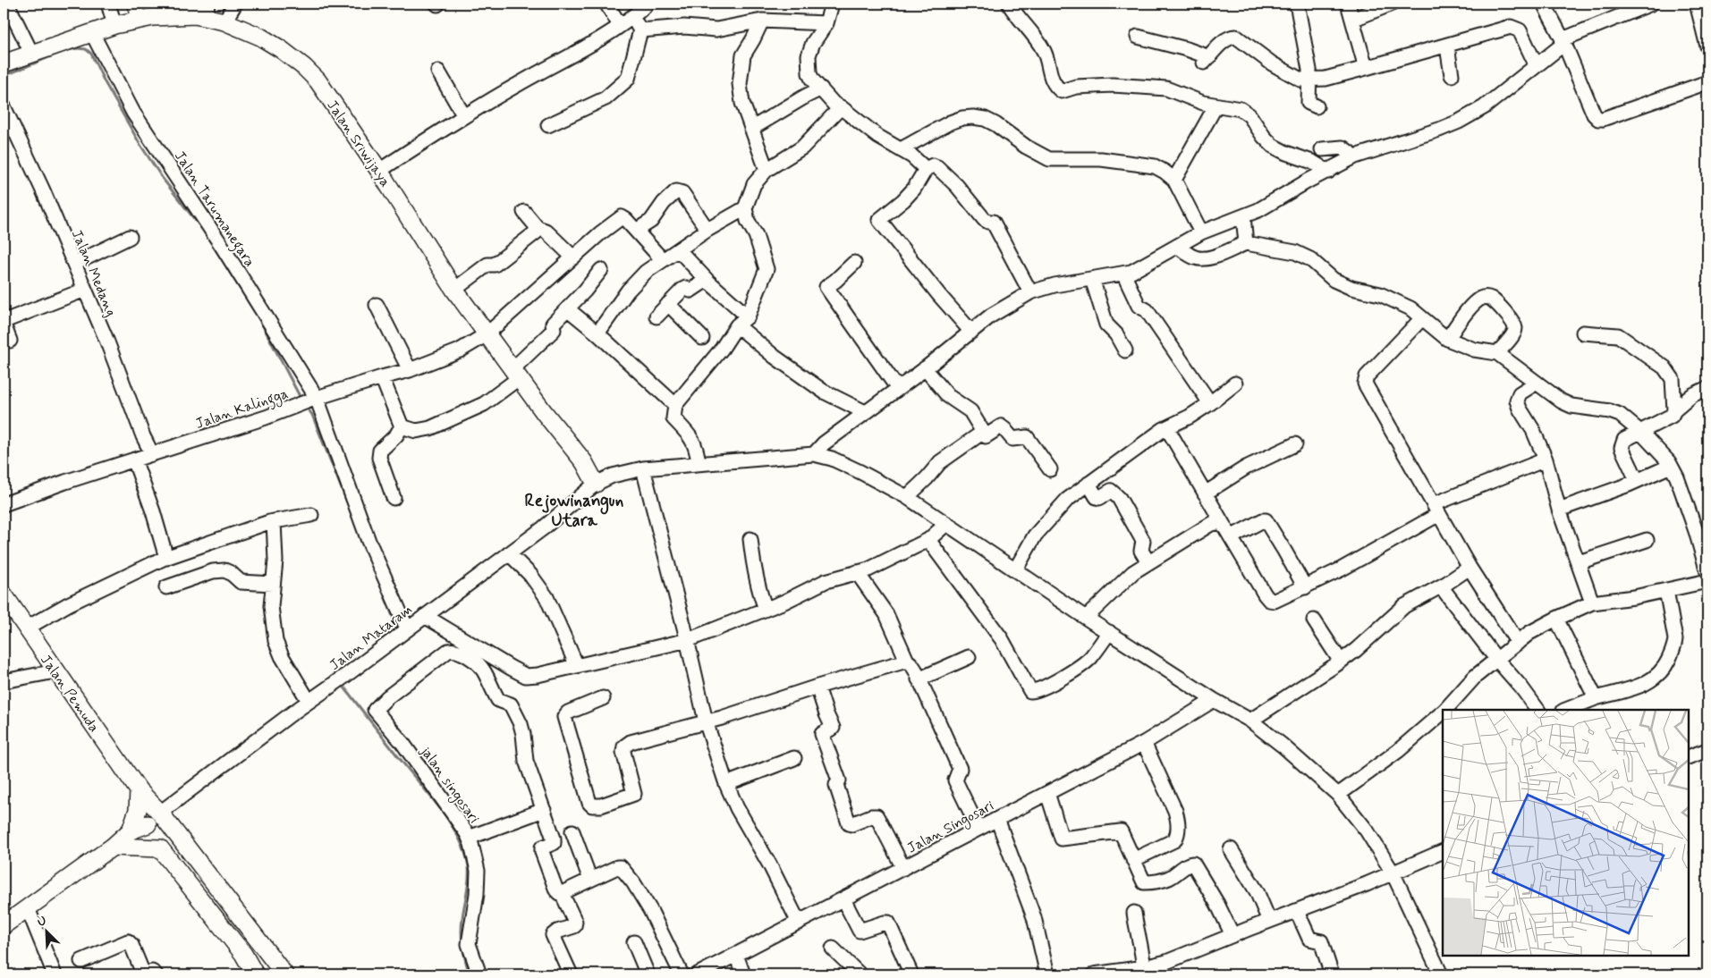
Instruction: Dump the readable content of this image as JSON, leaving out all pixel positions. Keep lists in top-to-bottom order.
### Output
{
  "streets": {
    "main road": ["Jalan Sriwijaya", "Jalan Pemuda"],
    "street": [
      "Jalan Tarumanegara",
      "Jalan Medang",
      "Jalan Kalingga",
      "Jalan Mataram",
      "jalan singosari",
      "Jalan Singosari"
    ]
  },
  "crossings": [
    ["Jalan Sriwijaya", "Jalan Tarumanegara"],
    ["Jalan Sriwijaya", "Jalan Kalingga"],
    ["Jalan Sriwijaya", "Jalan Mataram"],
    ["Jalan Tarumanegara", "Jalan Kalingga"],
    ["Jalan Tarumanegara", "Jalan Mataram"],
    ["Jalan Medang", "Jalan Kalingga"],
    ["Jalan Mataram", "Jalan Pemuda"]
  ],
  "districts": ["Rejowinangun Utara"],
  "north": "top left"
}
